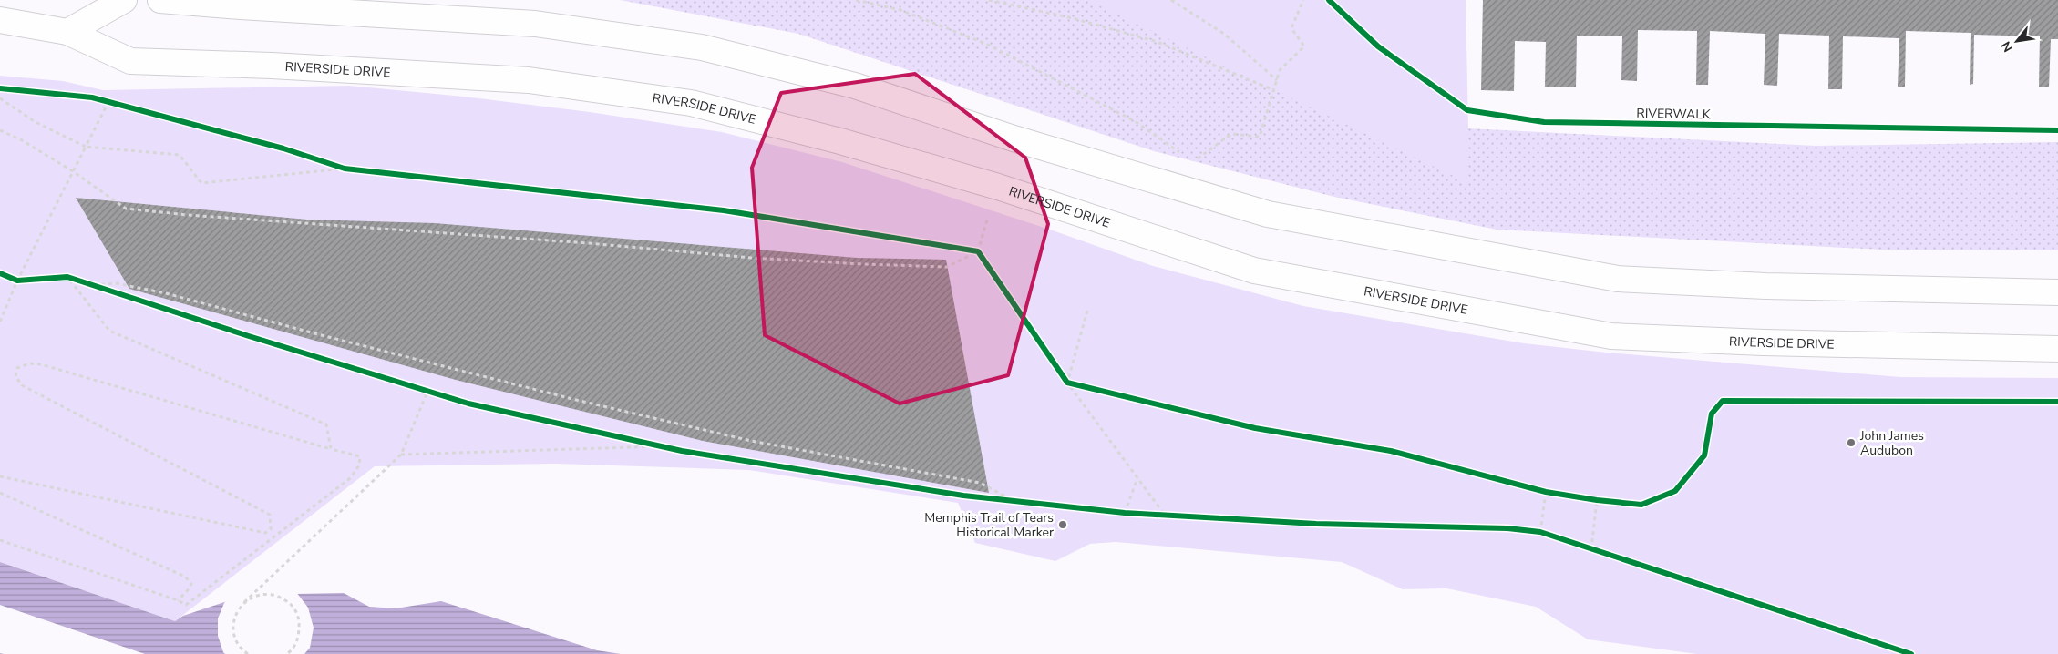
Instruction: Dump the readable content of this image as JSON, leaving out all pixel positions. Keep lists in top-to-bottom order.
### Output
{
  "streets": {
    "main road": ["RIVERSIDE DRIVE"],
    "cycle path": ["RIVERWALK"]
  },
  "places": ["John James Audubon", "Memphis Trail of Tears Historical Marker"],
  "north": "bottom left"
}
